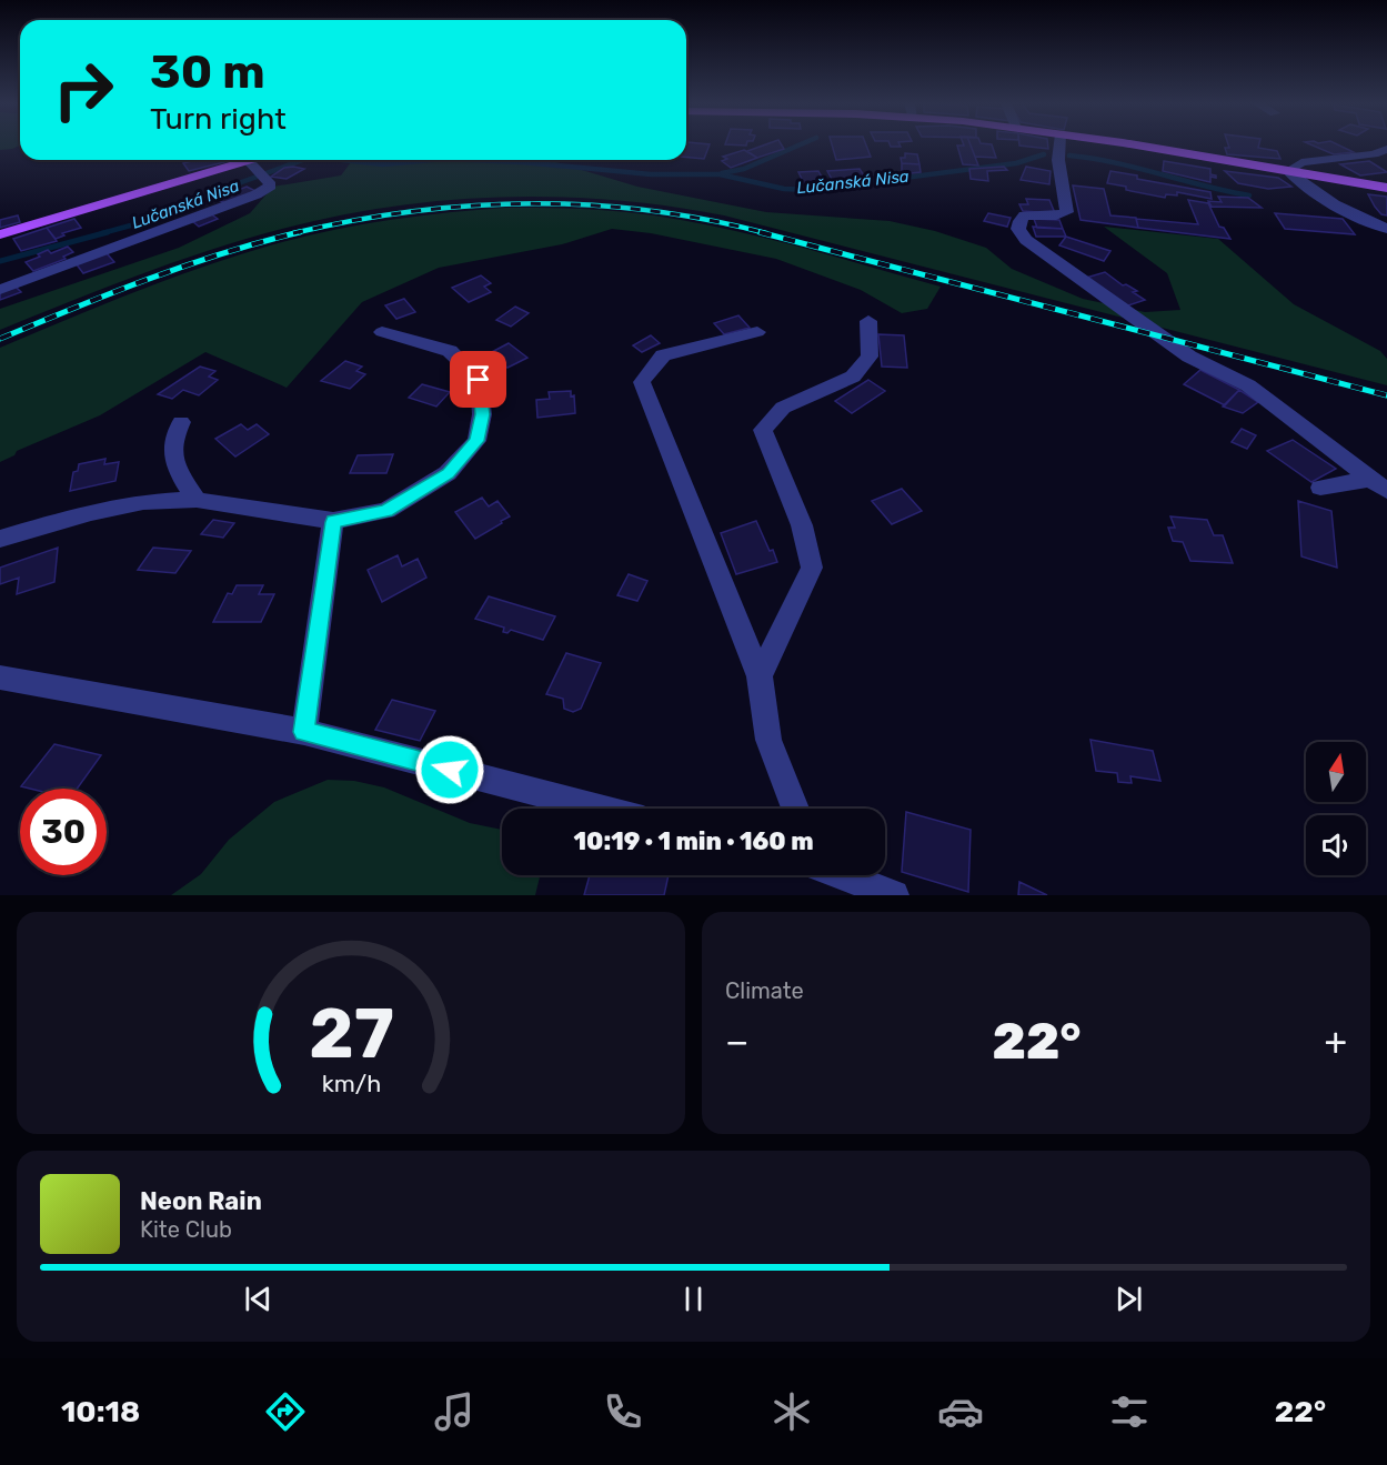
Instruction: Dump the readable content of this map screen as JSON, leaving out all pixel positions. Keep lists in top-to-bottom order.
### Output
{
  "water": ["Lučanská Nisa"],
  "north": "top",
  "page": {
    "turn": ["30 m", "Turn right"],
    "limit": "30",
    "trip": "10:19 · 1 min · 160 m",
    "tile": "Climate",
    "heat": ["−", "22°", "+"],
    "song": ["Neon Rain", "Kite Club"],
    "tabs": ["10:18", "22°"],
    "gauge": ["27", "km/h"]
  }
}
